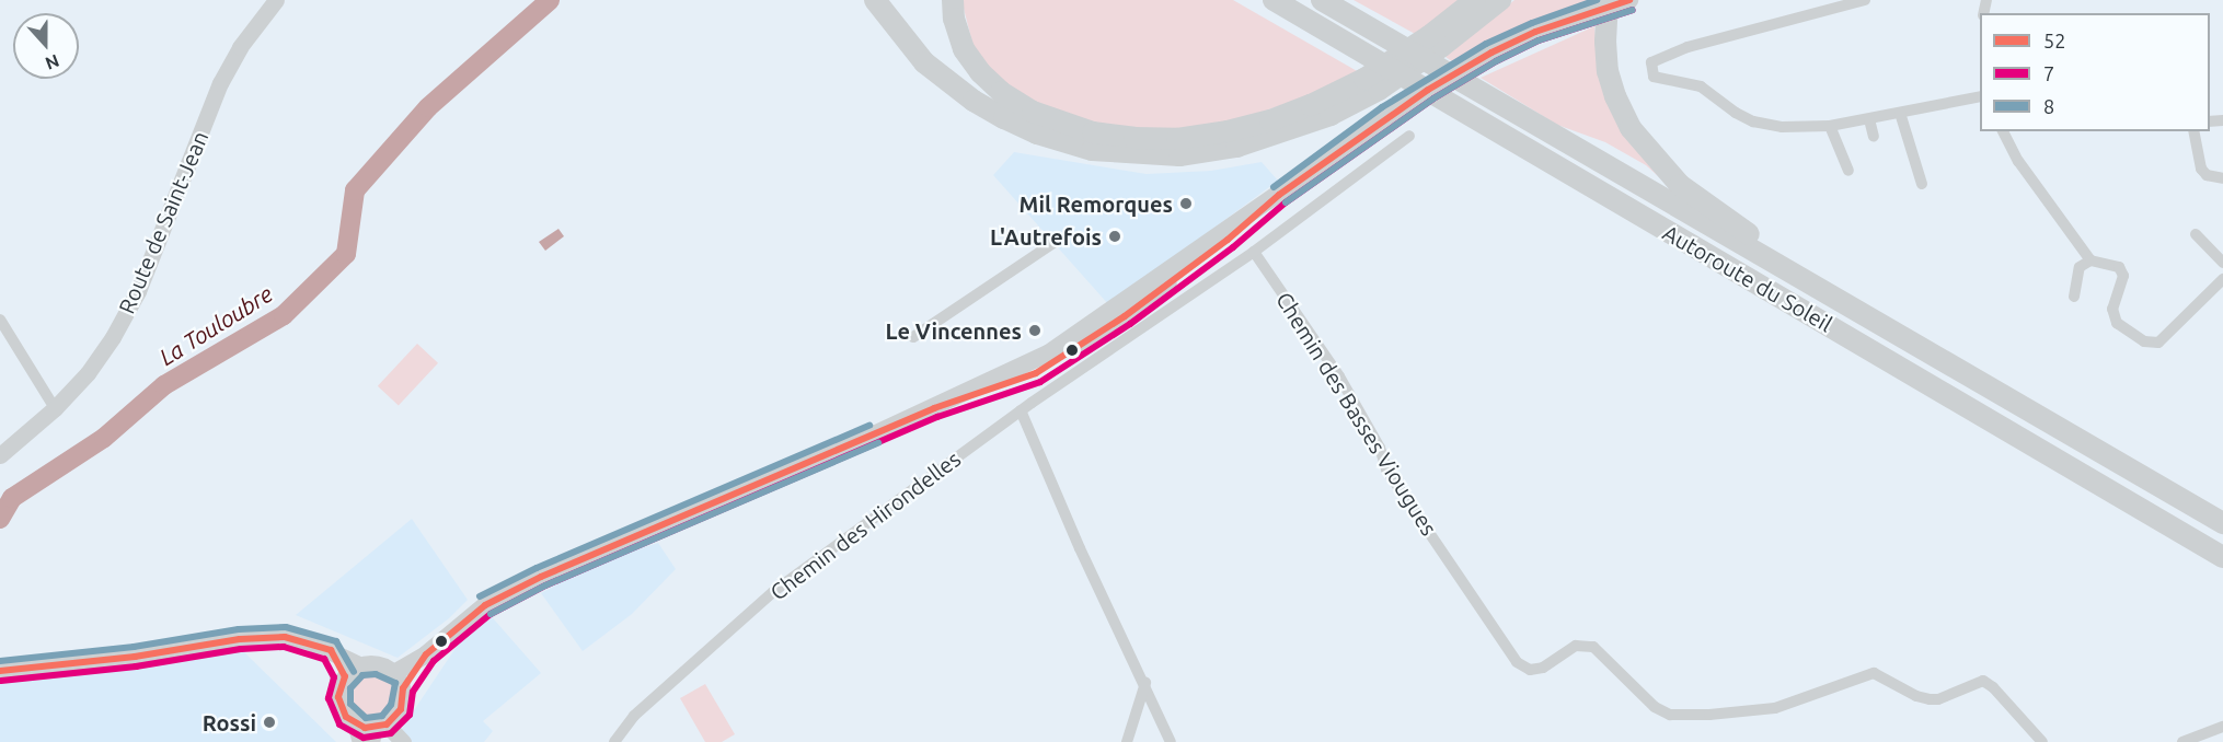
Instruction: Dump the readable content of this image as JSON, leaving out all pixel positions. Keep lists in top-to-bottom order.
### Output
{
  "streets": {
    "highway": ["Autoroute du Soleil"],
    "street": ["Route de Saint-Jean", "Chemin des Basses Viougues", "Chemin des Hirondelles"]
  },
  "crossings": [
    ["Chemin des Basses Viougues", "Chemin des Hirondelles"]
  ],
  "water": ["La Touloubre"],
  "places": [
    "Mil Remorques",
    "L'Autrefois",
    "Le Vincennes",
    "Rossi"
  ],
  "lines": ["transit line 52", "transit line 8", "transit line 7"],
  "legend": ["52", "7", "8"],
  "north": "bottom"
}
